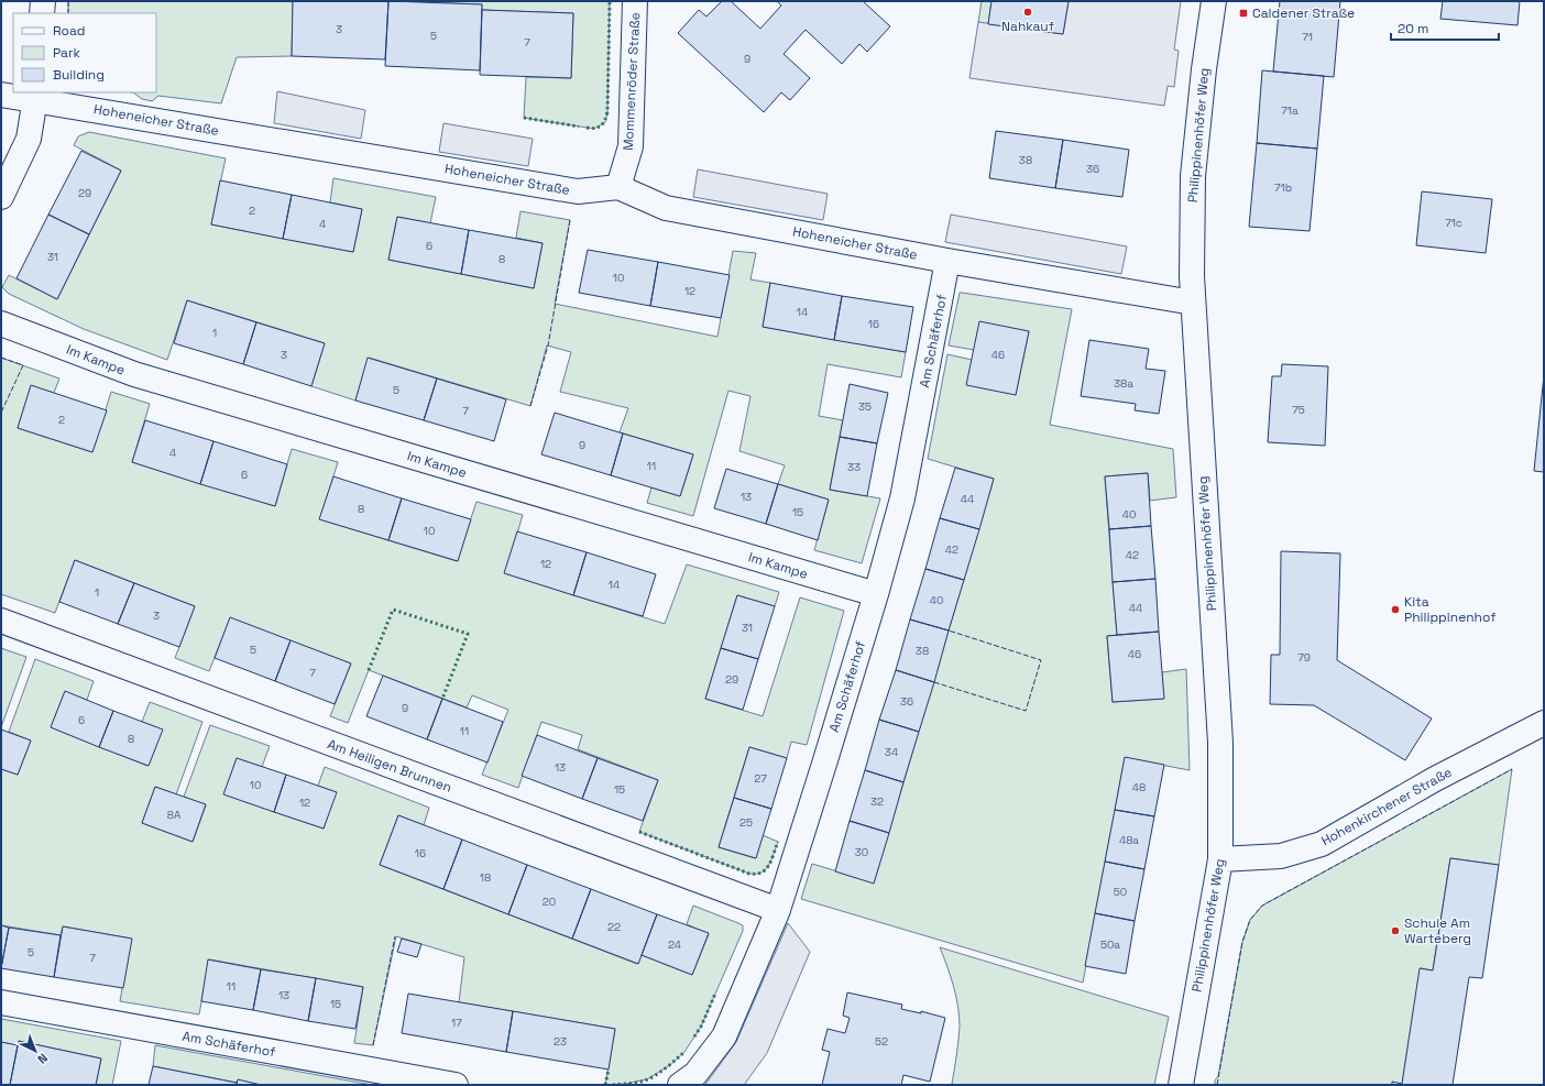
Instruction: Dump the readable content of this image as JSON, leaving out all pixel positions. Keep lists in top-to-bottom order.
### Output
{
  "streets": {
    "street": [
      "Mommenröder Straße",
      "Hoheneicher Straße",
      "Philippinenhöfer Weg",
      "Am Schäferhof",
      "Im Kampe",
      "Am Heiligen Brunnen",
      "Hohenkirchener Straße"
    ]
  },
  "crossings": [
    ["Mommenröder Straße", "Hoheneicher Straße"],
    ["Hoheneicher Straße", "Philippinenhöfer Weg"],
    ["Hoheneicher Straße", "Am Schäferhof"],
    ["Philippinenhöfer Weg", "Hohenkirchener Straße"],
    ["Am Schäferhof", "Im Kampe"],
    ["Am Schäferhof", "Am Heiligen Brunnen"]
  ],
  "places": {
    "other": ["Nahkauf", "Kita Philippinenhof", "Schule Am Warteberg"],
    "transit": ["Caldener Straße"]
  },
  "house_numbers": [
    "3",
    "5",
    "71",
    "7",
    "9",
    "71a",
    "38",
    "36",
    "71b",
    "29",
    "2",
    "71c",
    "4",
    "6",
    "31",
    "8",
    "10",
    "12",
    "14",
    "16",
    "1",
    "3",
    "46",
    "38a",
    "5",
    "35",
    "75",
    "7",
    "2",
    "9",
    "4",
    "11",
    "33",
    "6",
    "13",
    "44",
    "8",
    "15",
    "40",
    "10",
    "42",
    "42",
    "12",
    "14",
    "1",
    "40",
    "44",
    "3",
    "31",
    "5",
    "38",
    "46",
    "79",
    "7",
    "29",
    "36",
    "9",
    "6",
    "11",
    "8",
    "34",
    "13",
    "27",
    "10",
    "48",
    "15",
    "32",
    "12",
    "8A",
    "25",
    "48a",
    "30",
    "16",
    "18",
    "50",
    "20",
    "22",
    "24",
    "50a",
    "5",
    "7",
    "11",
    "13",
    "15",
    "17",
    "23",
    "52"
  ],
  "legend": ["Road", "Park", "Building"],
  "scale_bar": "20 m",
  "north": "bottom right"
}
